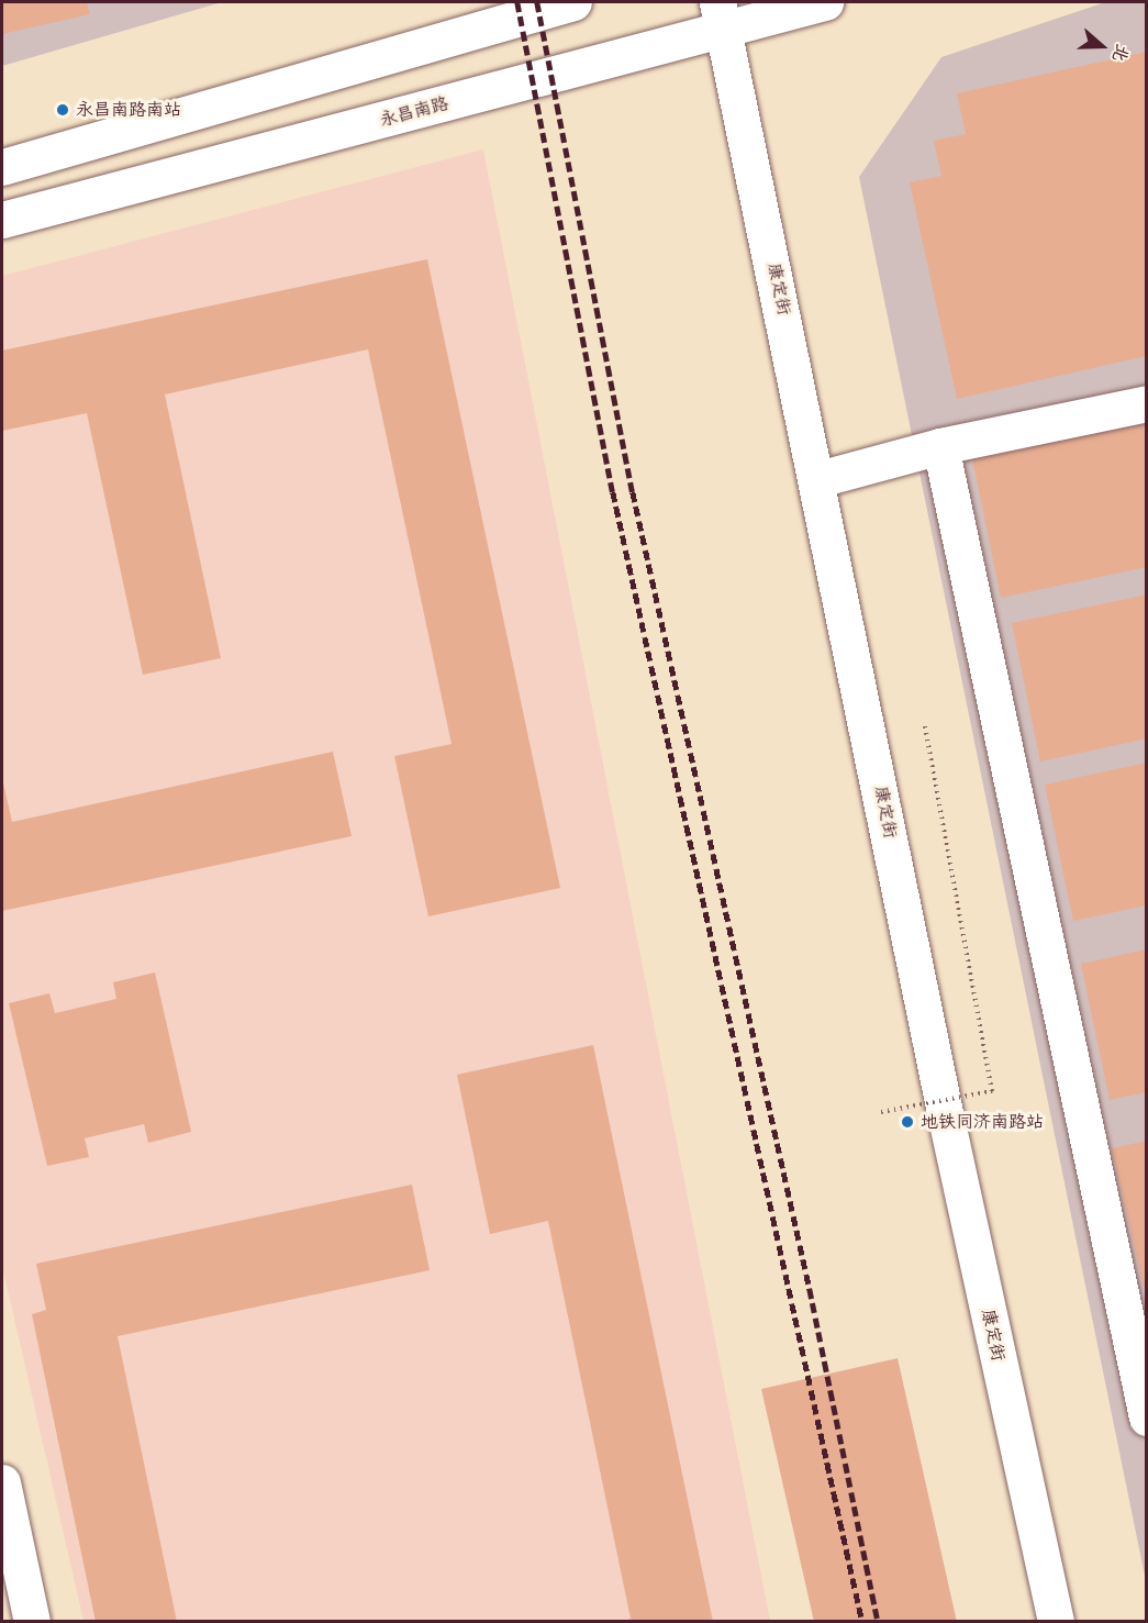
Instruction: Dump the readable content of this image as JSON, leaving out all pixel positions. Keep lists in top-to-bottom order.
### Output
{
  "streets": {
    "main road": ["永昌南路", "康定街"]
  },
  "crossings": [
    ["永昌南路", "康定街"]
  ],
  "places": ["永昌南路南站", "地铁同济南路站"],
  "north": "right"
}
